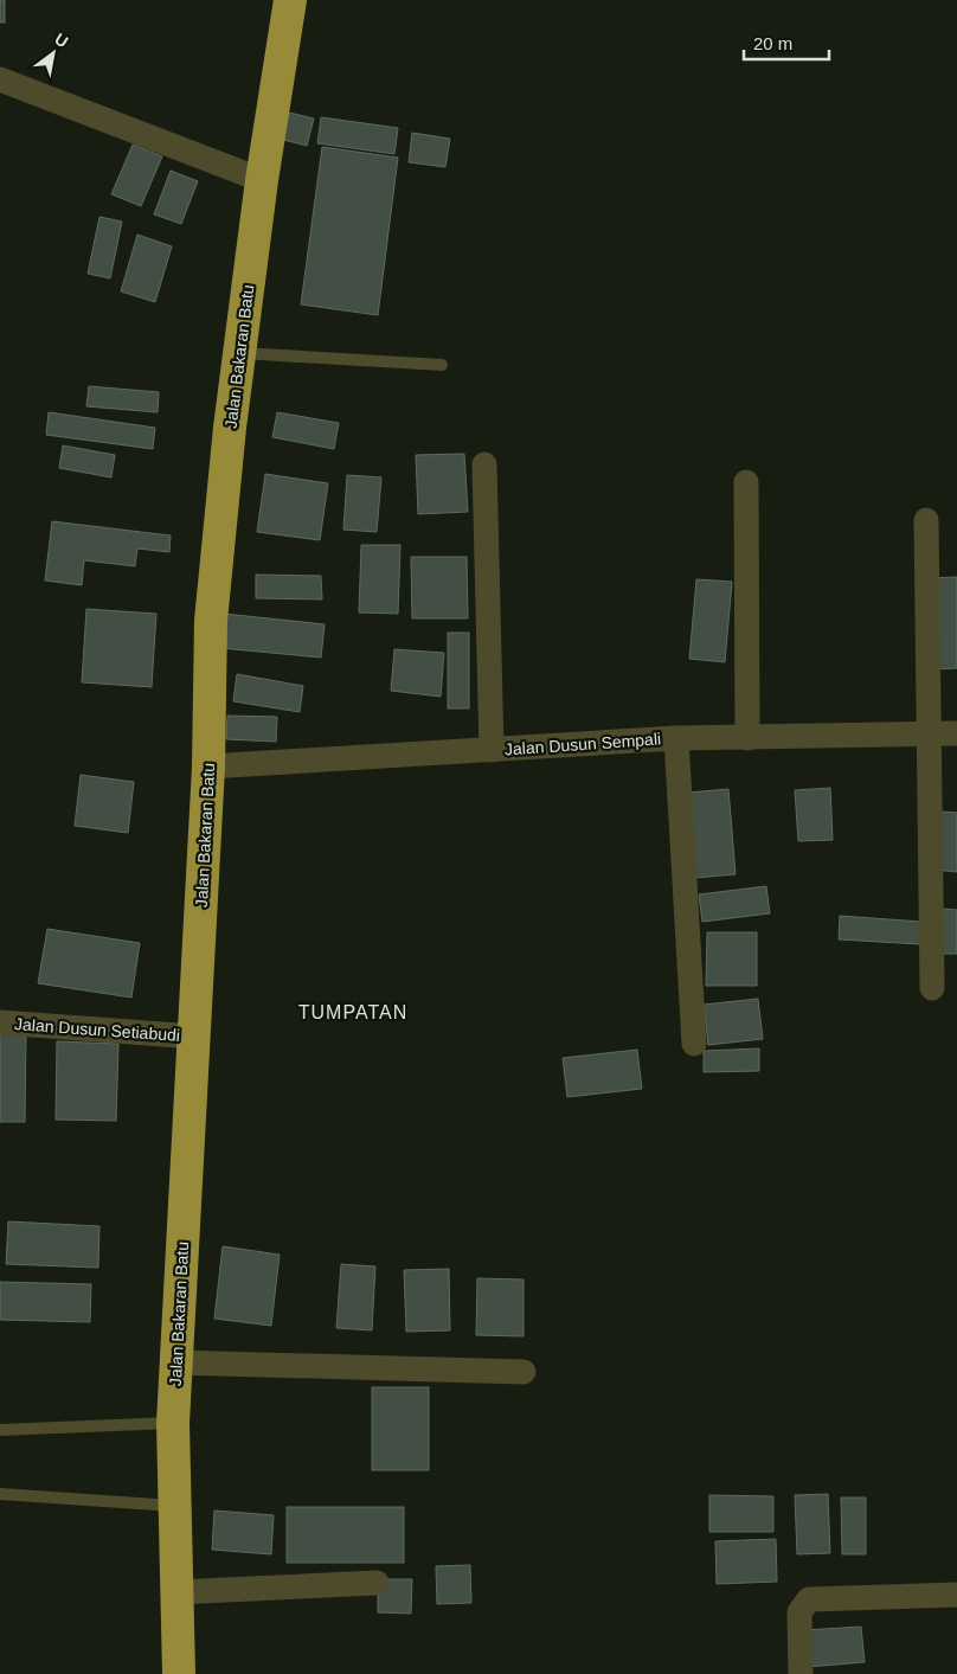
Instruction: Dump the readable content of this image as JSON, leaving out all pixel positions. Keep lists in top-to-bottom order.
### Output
{
  "streets": {
    "highway": ["Jalan Bakaran Batu"],
    "street": ["Jalan Dusun Sempali", "Jalan Dusun Setiabudi"]
  },
  "crossings": [
    ["Jalan Bakaran Batu", "Jalan Dusun Sempali"],
    ["Jalan Bakaran Batu", "Jalan Dusun Setiabudi"]
  ],
  "districts": ["TUMPATAN"],
  "scale_bar": "20 m",
  "north": "top right"
}
